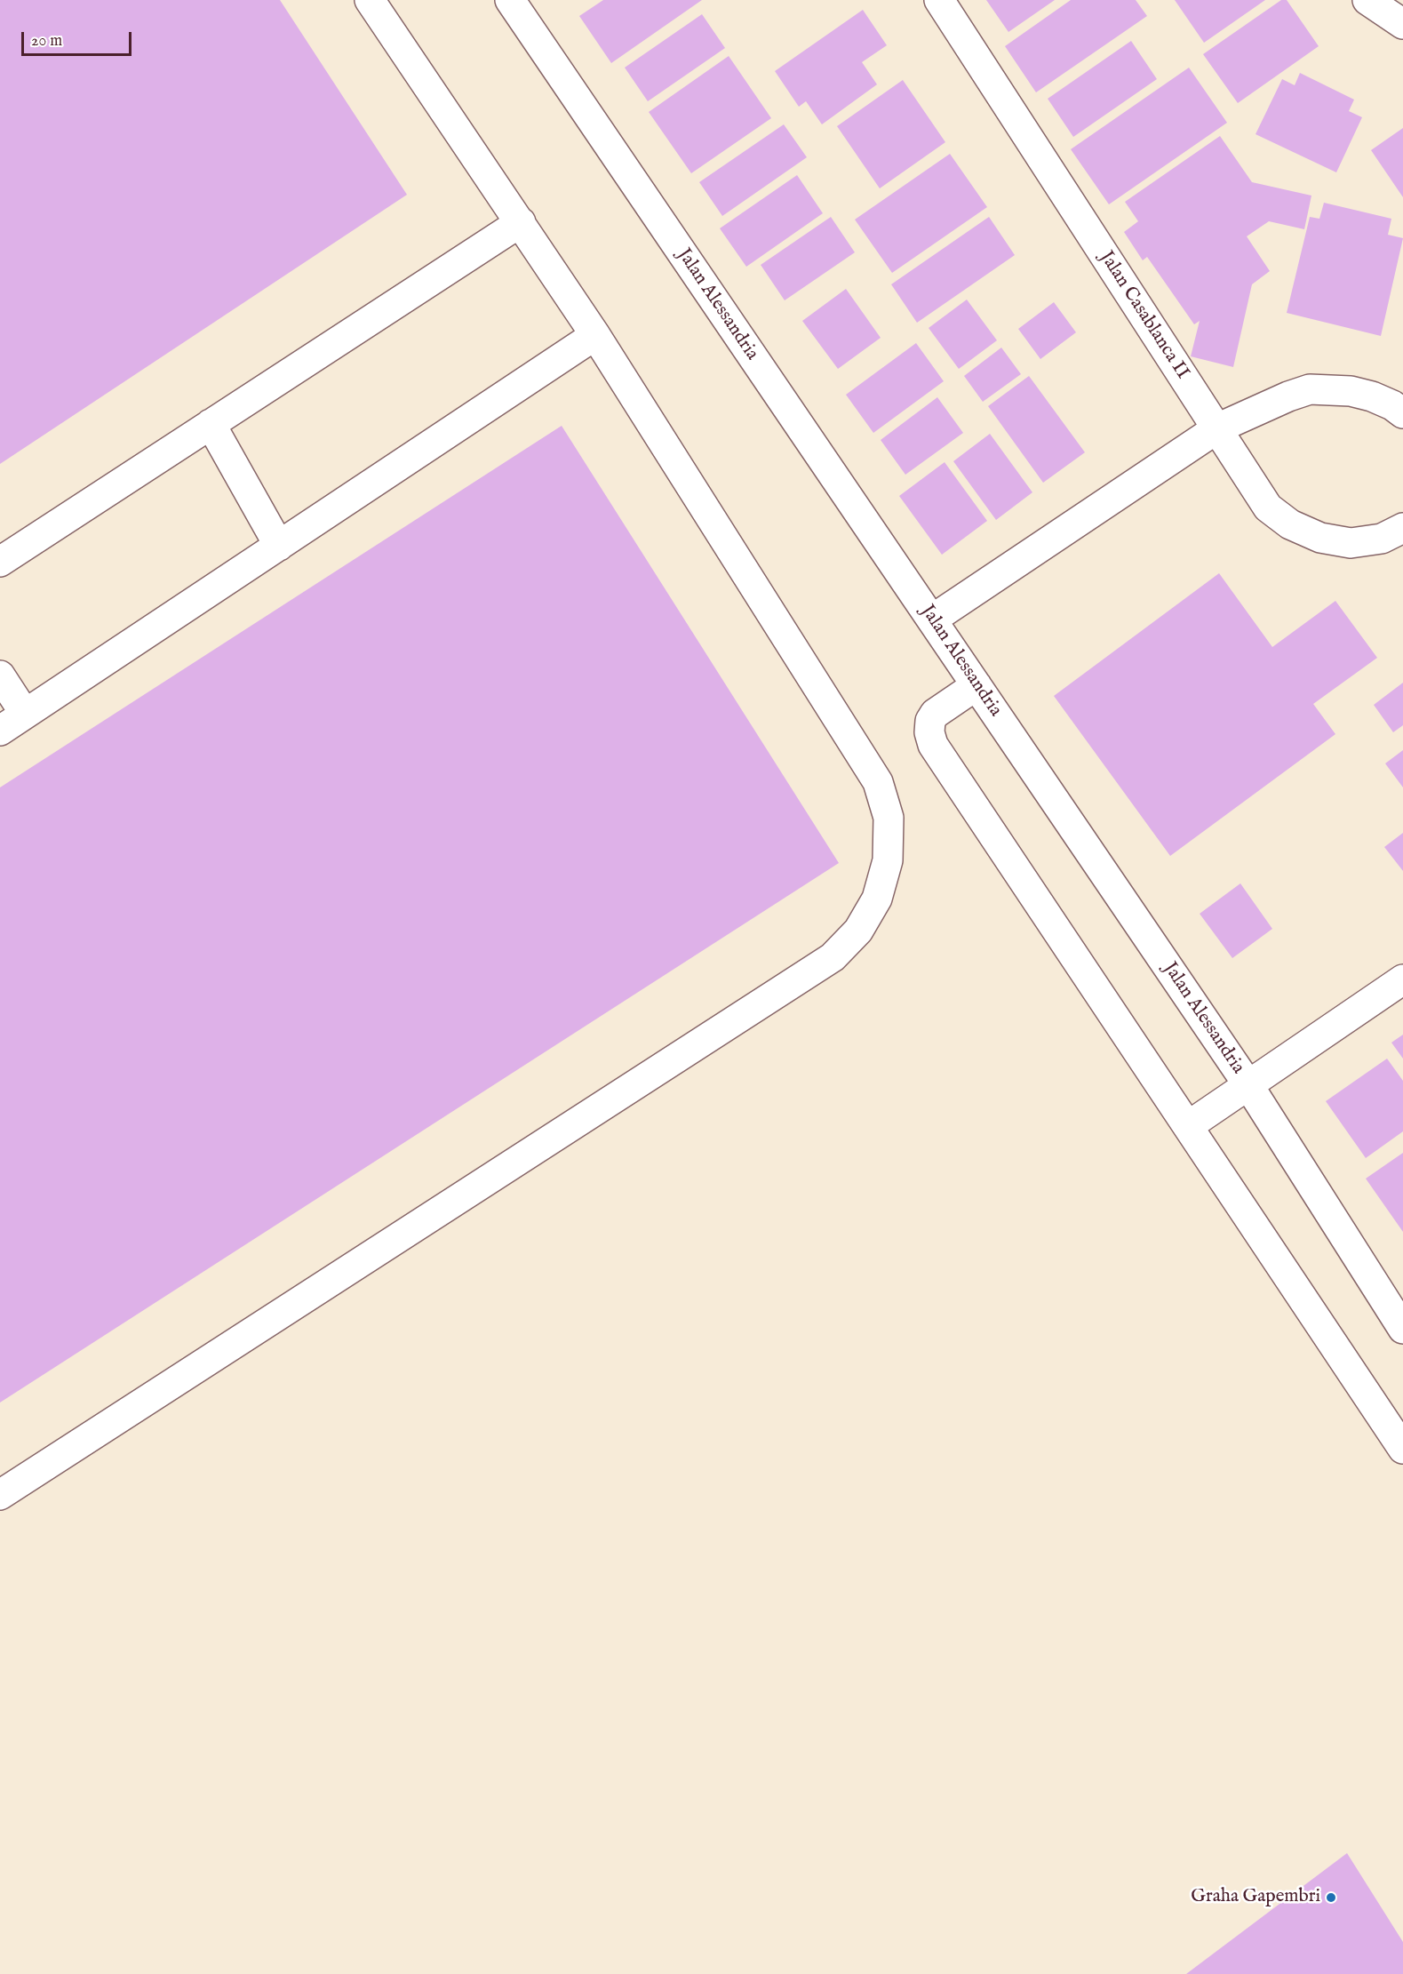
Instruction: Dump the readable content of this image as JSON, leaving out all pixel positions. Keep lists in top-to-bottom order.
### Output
{
  "streets": {
    "street": ["Jalan Alessandria", "Jalan Casablanca II"]
  },
  "places": ["Graha Gapembri"],
  "scale_bar": "20 m"
}
